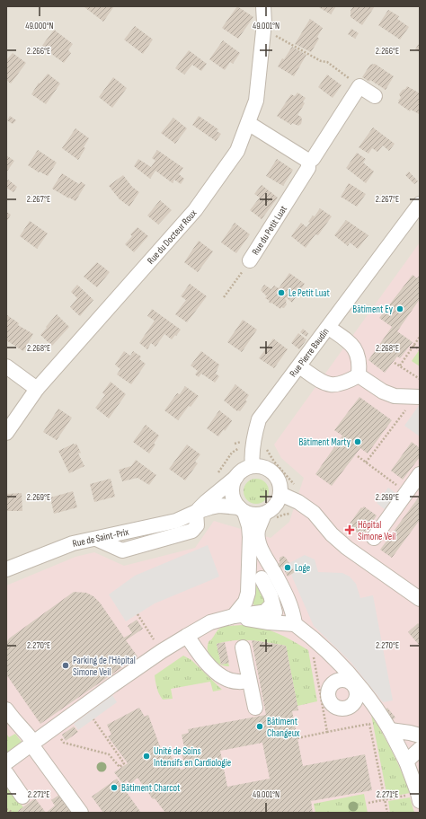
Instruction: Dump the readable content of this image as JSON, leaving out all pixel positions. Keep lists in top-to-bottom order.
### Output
{
  "streets": {
    "street": [
      "Rue du Petit Luat",
      "Rue du Docteur Roux",
      "Rue Pierre Baudin",
      "Rue de Saint-Prix"
    ]
  },
  "crossings": [
    ["Rue Pierre Baudin", "Rue de Saint-Prix"]
  ],
  "places": {
    "other": [
      "Le Petit Luat",
      "Bâtiment Ey",
      "Bâtiment Marty",
      "Loge",
      "Parking de l'Hôpital Simone Veil",
      "Bâtiment Changeux",
      "Unité de Soins Intensifs en Cardiologie",
      "Bâtiment Charcot"
    ],
    "health": ["Hôpital Simone Veil"]
  },
  "coordinates": [
    "49.000°N",
    "49.001°N",
    "2.266°E",
    "2.267°E",
    "2.268°E",
    "2.269°E",
    "2.270°E",
    "2.271°E"
  ]
}
